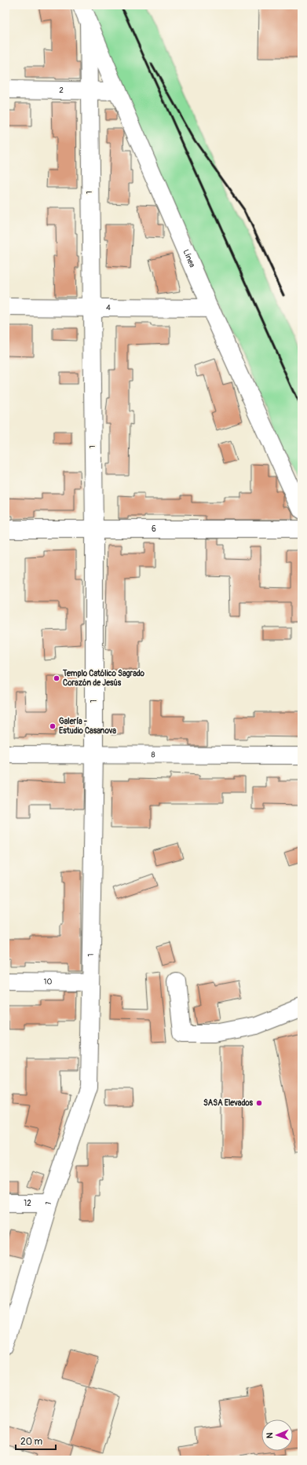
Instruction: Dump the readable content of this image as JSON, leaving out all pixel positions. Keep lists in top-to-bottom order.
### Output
{
  "streets": {
    "street": [
      "2",
      "1",
      "Línea",
      "4",
      "6",
      "8",
      "10",
      "12"
    ]
  },
  "crossings": [
    ["2", "1"],
    ["2", "Línea"],
    ["1", "Línea"],
    ["1", "4"],
    ["1", "6"],
    ["1", "8"],
    ["1", "10"],
    ["1", "12"],
    ["Línea", "4"]
  ],
  "places": ["Templo Católico Sagrado Corazón de Jesús", "Galería - Estudio Casanova", "SASA Elevados"],
  "scale_bar": "20 m",
  "north": "left"
}
